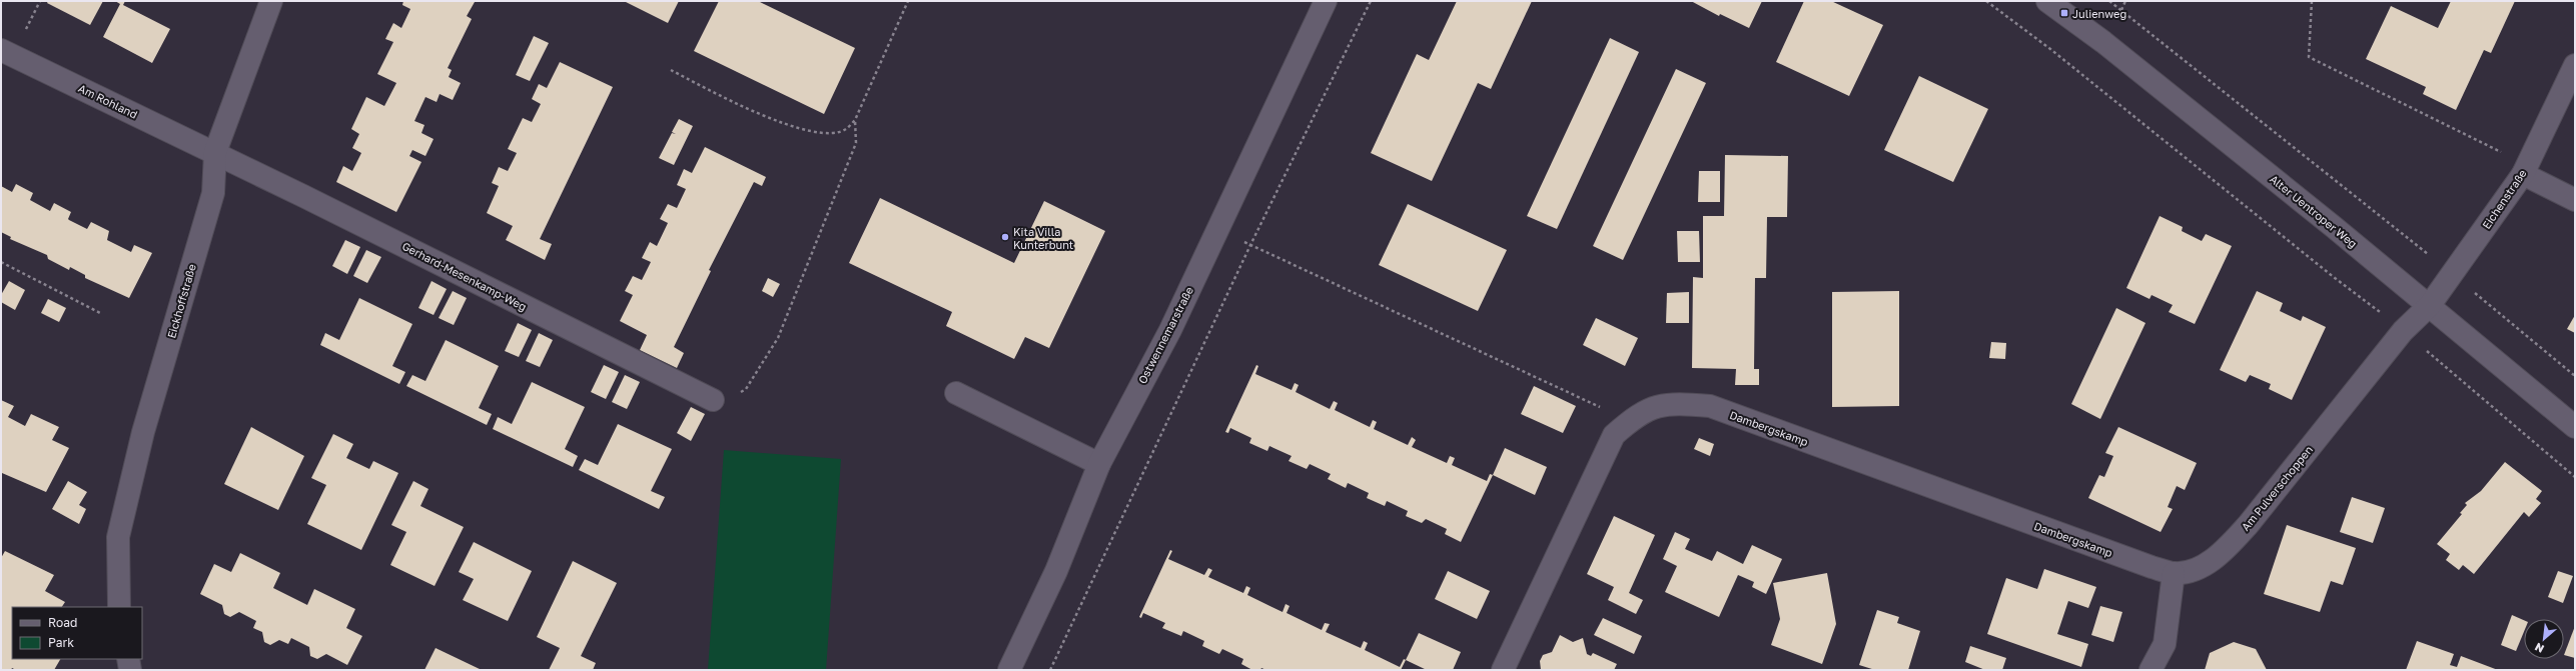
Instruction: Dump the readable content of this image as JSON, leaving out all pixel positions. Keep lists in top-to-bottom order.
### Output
{
  "streets": {
    "street": [
      "Am Rohland",
      "Eichenstraße",
      "Alter Uentroper Weg",
      "Gerhard-Mesenkamp-Weg",
      "Eickhoffstraße",
      "Ostwennemarstraße",
      "Dambergskamp",
      "Am Pulverschoppen"
    ]
  },
  "crossings": [
    ["Am Rohland", "Gerhard-Mesenkamp-Weg"],
    ["Am Rohland", "Eickhoffstraße"],
    ["Eichenstraße", "Alter Uentroper Weg"],
    ["Eichenstraße", "Am Pulverschoppen"],
    ["Alter Uentroper Weg", "Am Pulverschoppen"],
    ["Gerhard-Mesenkamp-Weg", "Eickhoffstraße"],
    ["Dambergskamp", "Am Pulverschoppen"]
  ],
  "places": {
    "transit": ["Julienweg"],
    "other": ["Kita Villa Kunterbunt"]
  },
  "legend": ["Road", "Park"],
  "north": "bottom left"
}
